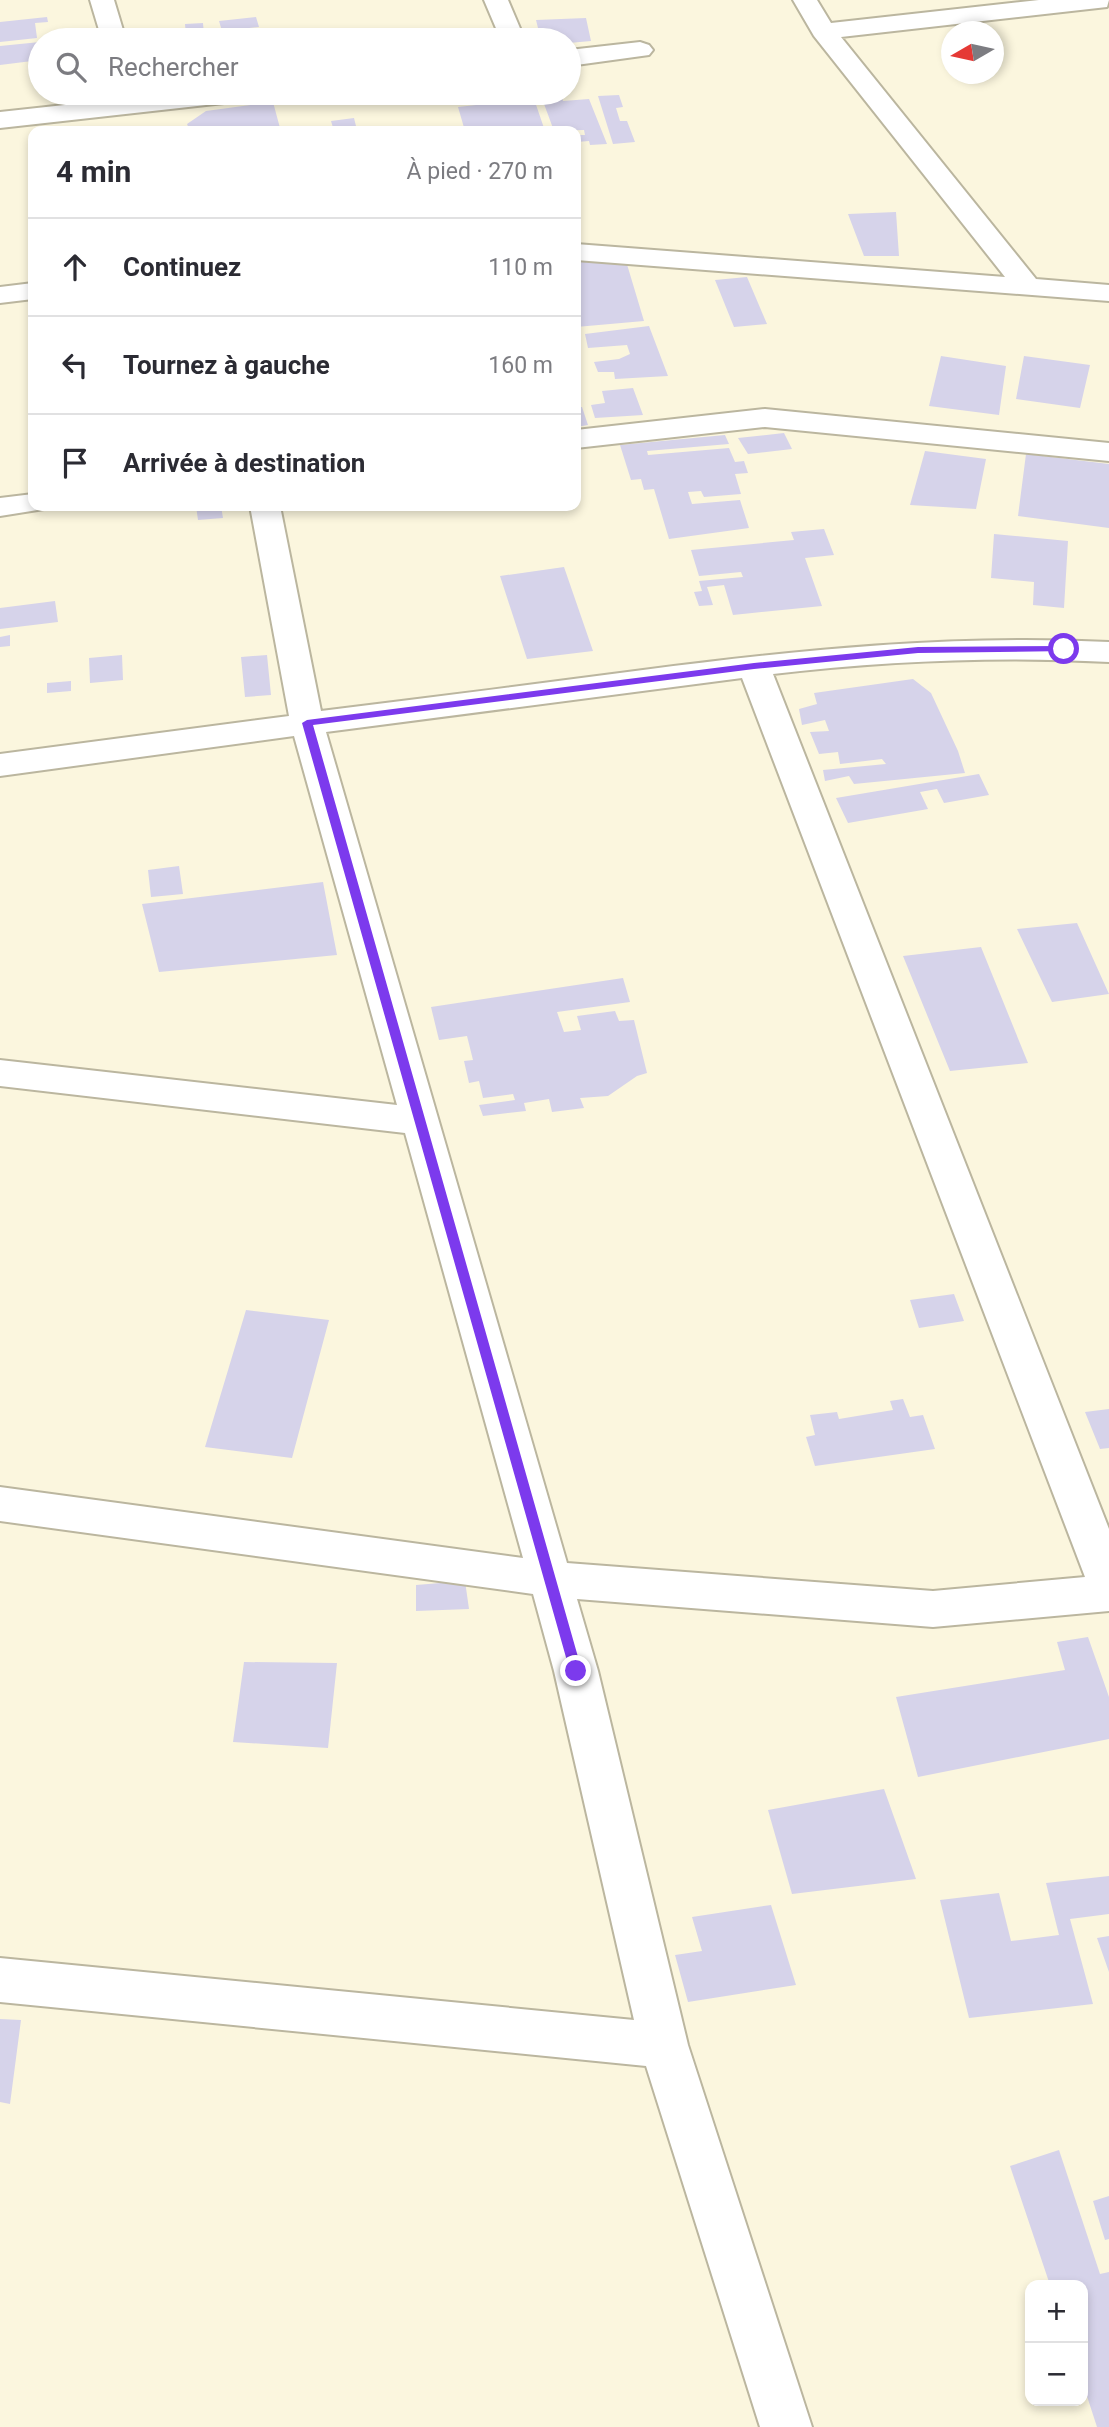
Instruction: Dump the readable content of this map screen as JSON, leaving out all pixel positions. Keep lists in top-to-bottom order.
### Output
{
  "north": "left",
  "page": {
    "search": "Rechercher",
    "heading": ["4 min", "À pied · 270 m"],
    "list": [
      ["Continuez", "110 m"],
      ["Tournez à gauche", "160 m"],
      "Arrivée à destination"
    ],
    "map_buttons": ["+", "−"]
  }
}
